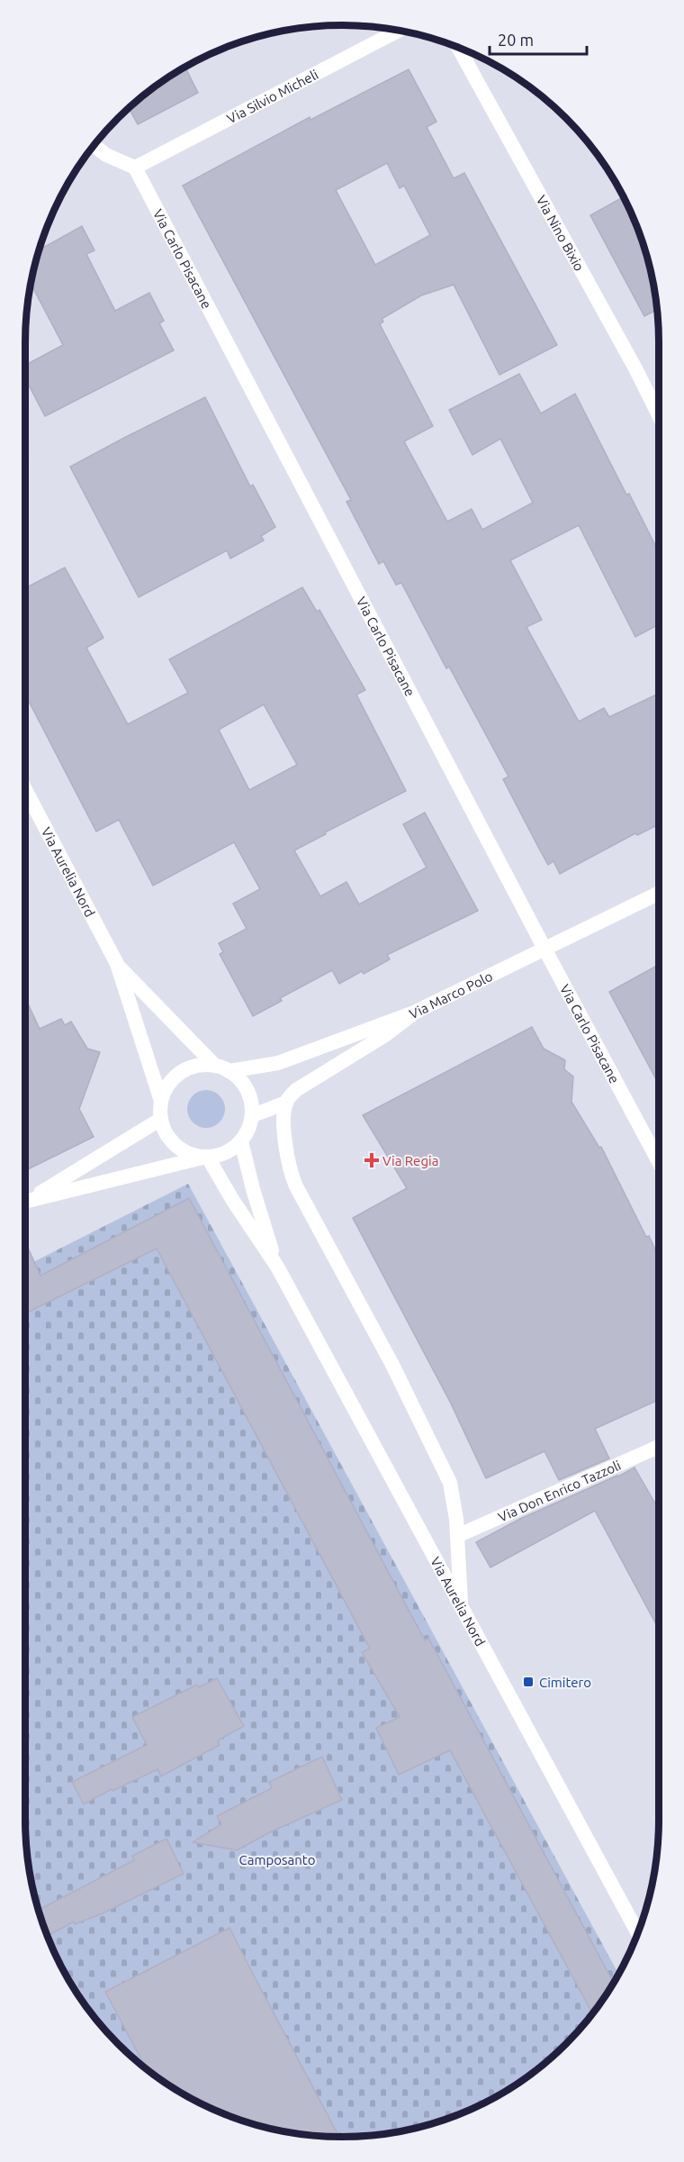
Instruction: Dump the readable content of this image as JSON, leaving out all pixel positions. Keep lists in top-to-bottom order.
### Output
{
  "streets": {
    "street": [
      "Via Silvio Micheli",
      "Via Nino Bixio",
      "Via Carlo Pisacane",
      "Via Aurelia Nord",
      "Via Marco Polo",
      "Via Don Enrico Tazzoli"
    ]
  },
  "crossings": [
    ["Via Silvio Micheli", "Via Carlo Pisacane"],
    ["Via Carlo Pisacane", "Via Marco Polo"],
    ["Via Aurelia Nord", "Via Marco Polo"]
  ],
  "parks": ["Camposanto"],
  "places": {
    "health": ["Via Regia"],
    "transit": ["Cimitero"]
  },
  "scale_bar": "20 m"
}
